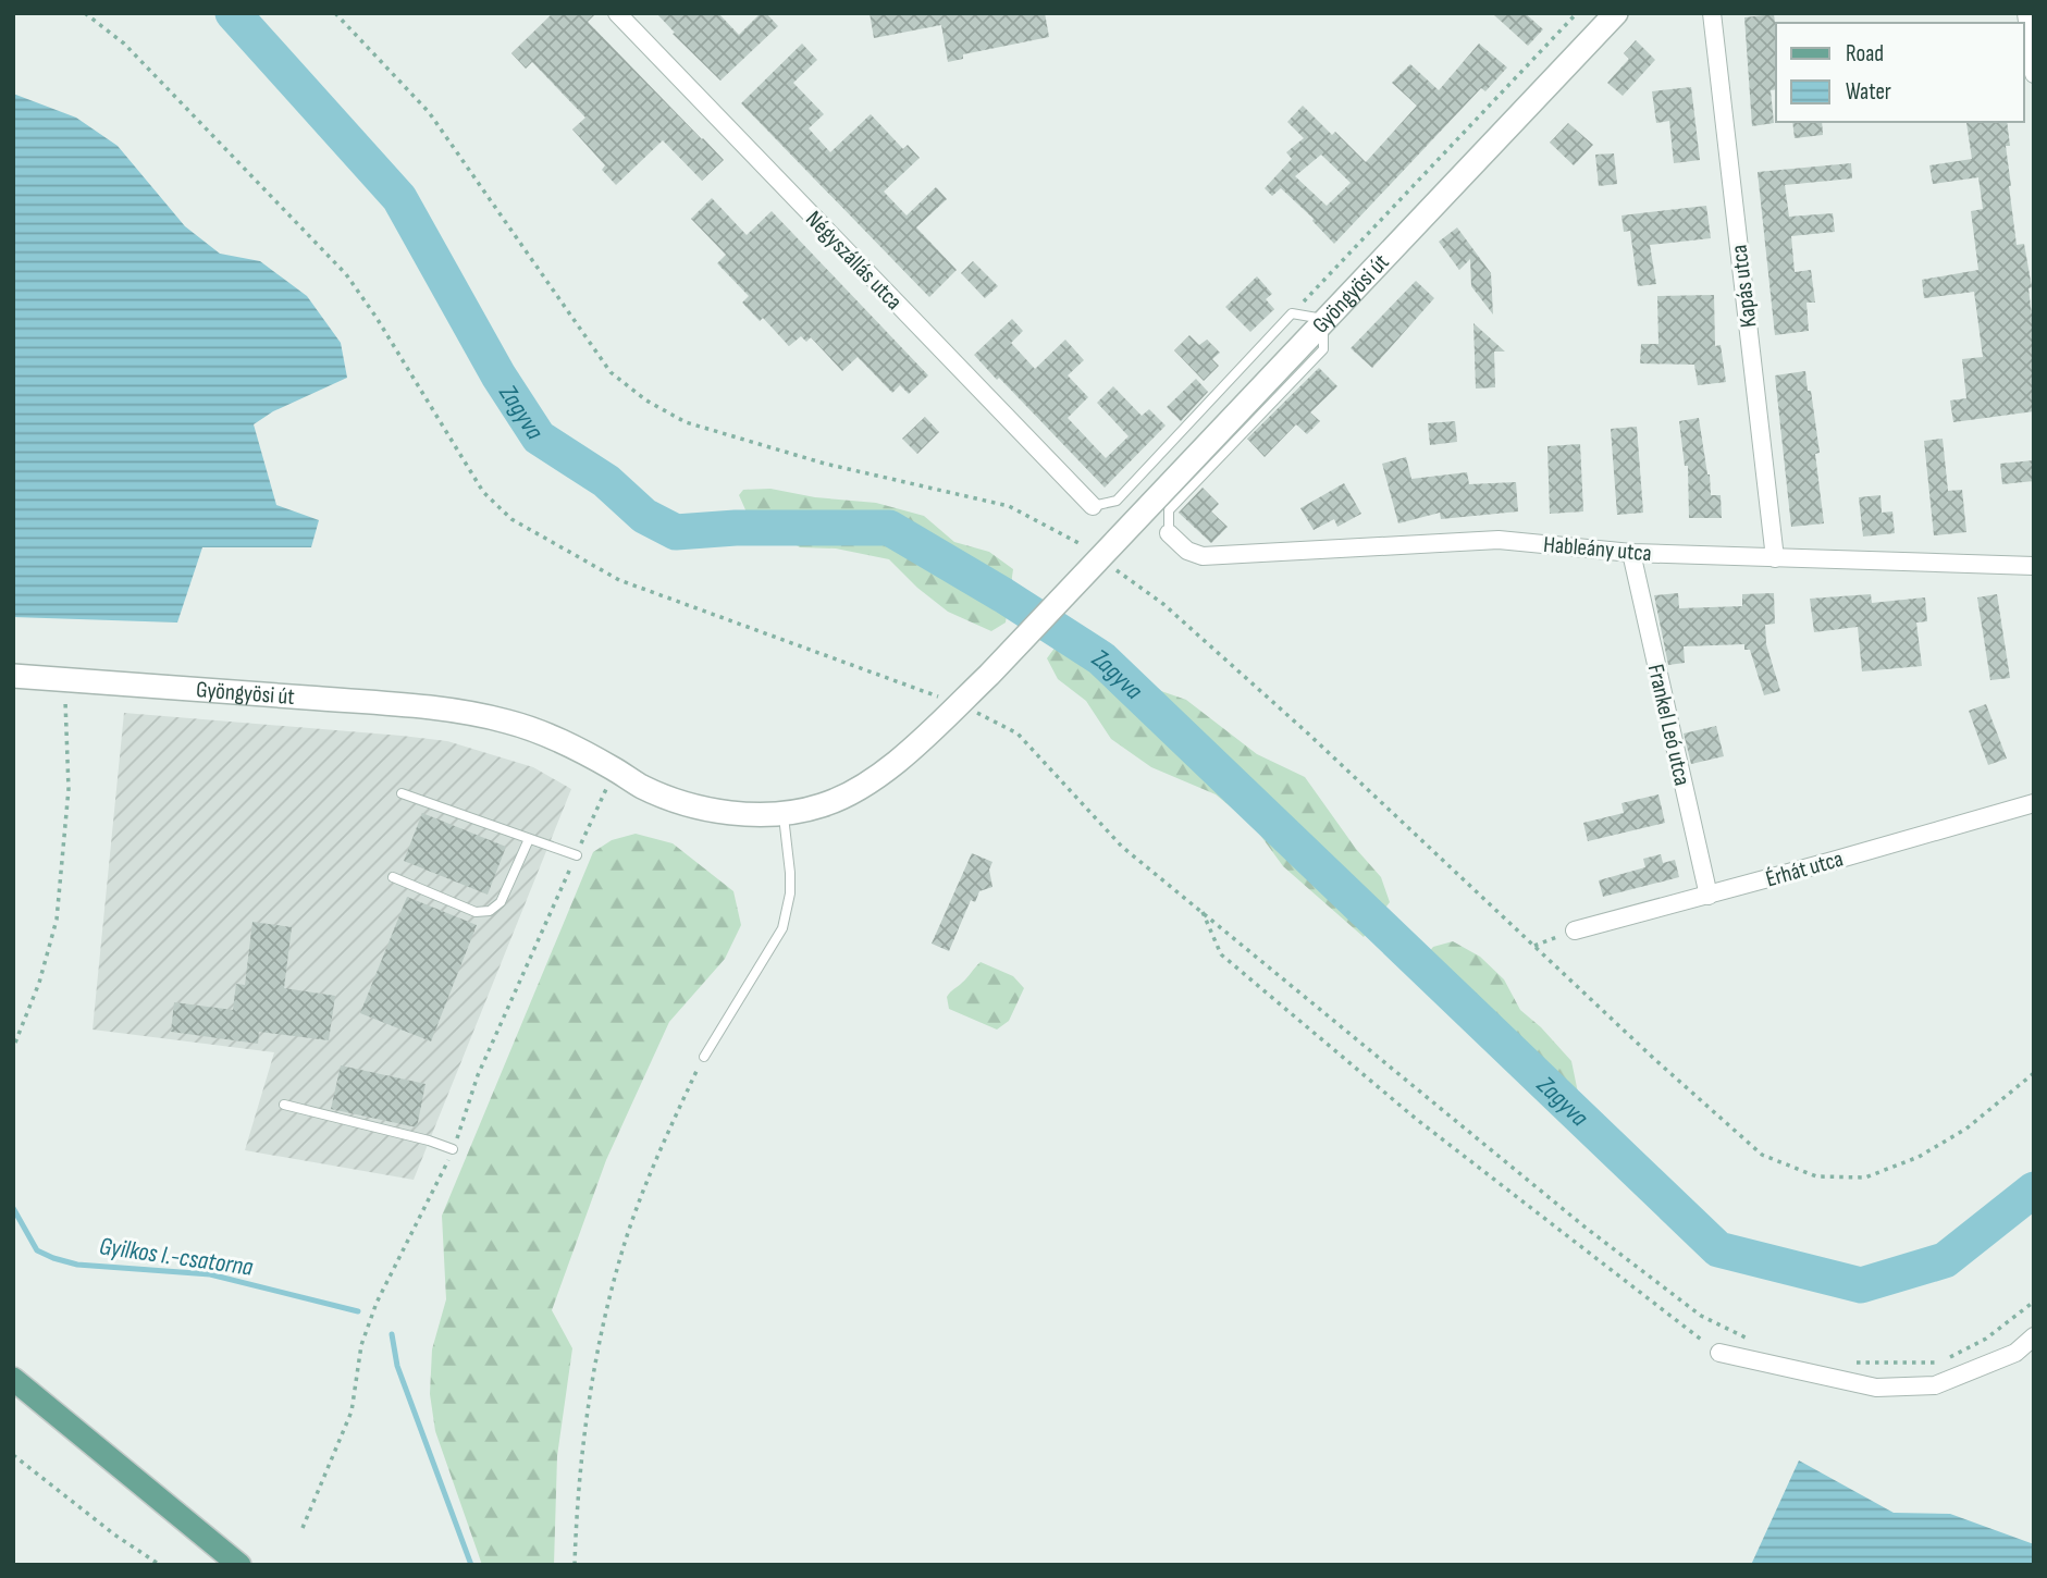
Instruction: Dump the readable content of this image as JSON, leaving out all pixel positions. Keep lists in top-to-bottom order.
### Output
{
  "streets": {
    "street": [
      "Négyszállás utca",
      "Kapás utca",
      "Gyöngyösi út",
      "Hableány utca",
      "Frankel Leó utca",
      "Érhát utca"
    ]
  },
  "crossings": [
    ["Kapás utca", "Hableány utca"],
    ["Hableány utca", "Frankel Leó utca"],
    ["Frankel Leó utca", "Érhát utca"]
  ],
  "water": ["Zagyva", "Gyilkos I.-csatorna"],
  "legend": ["Road", "Water"]
}
